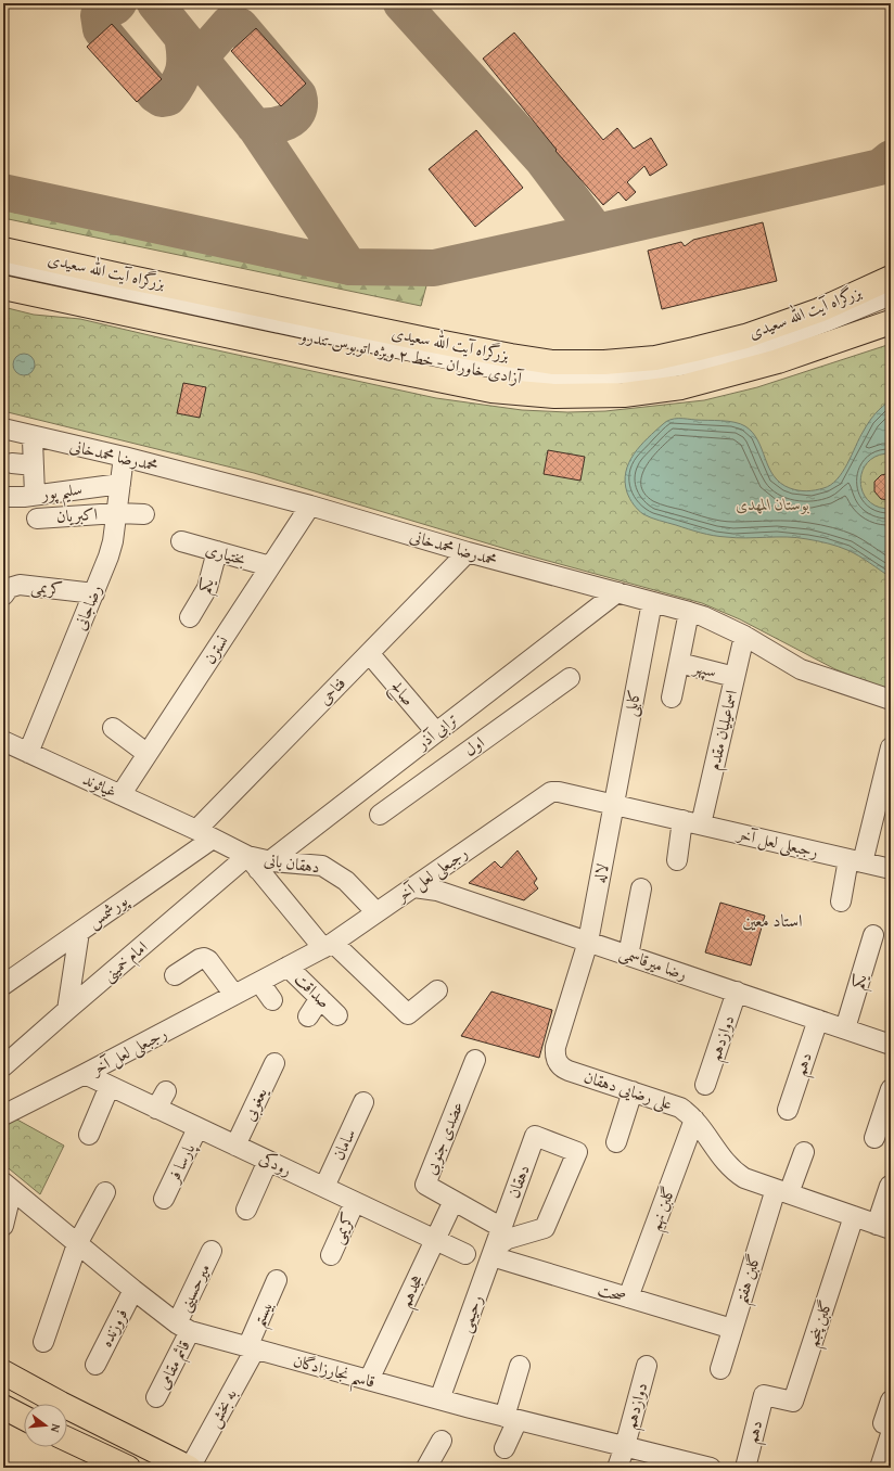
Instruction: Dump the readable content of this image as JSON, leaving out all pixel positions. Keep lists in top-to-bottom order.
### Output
{
  "streets": {
    "main road": ["بزرگراه آیت الله سعیدی"],
    "street": [
      "آزادی خاوران - خط ۲ ویژه اتوبوس تندرو",
      "محمدرضا محمدخانی",
      "سلیم پور",
      "اکبریان",
      "بختیاری",
      "یکم",
      "کریمی",
      "رضاجانی",
      "نسترن",
      "سپهر",
      "فتاحی",
      "صالح",
      "کابلی",
      "اسماعیلیان مقدم",
      "ترابی آذر",
      "اول",
      "غیاثوند",
      "رجبعلی لعل آخر",
      "دهقان بانی",
      "لاله",
      "پورشمس",
      "امام خمینی",
      "رضا میرقاسمی",
      "صداقت",
      "دوازدهم",
      "دهم",
      "علی رضایی دهقان",
      "یعغوبی",
      "عضدی جنوبی",
      "سامان",
      "پارسا فر",
      "رودکی",
      "دهقان",
      "گلبن نهم",
      "گلبن هفتم",
      "میرحسینی",
      "هجدهم",
      "صحت",
      "بیستم",
      "رحیمی",
      "گلبن پنجم",
      "فروزنده",
      "قائم مقامی",
      "قاسم نجارزادگان",
      "به بخش"
    ]
  },
  "crossings": [
    ["محمدرضا محمدخانی", "رضاجانی"],
    ["محمدرضا محمدخانی", "نسترن"],
    ["محمدرضا محمدخانی", "سپهر"],
    ["محمدرضا محمدخانی", "فتاحی"],
    ["محمدرضا محمدخانی", "کابلی"],
    ["محمدرضا محمدخانی", "اسماعیلیان مقدم"],
    ["محمدرضا محمدخانی", "ترابی آذر"],
    ["سلیم پور", "رضاجانی"],
    ["اکبریان", "رضاجانی"],
    ["بختیاری", "یکم"],
    ["بختیاری", "نسترن"],
    ["یکم", "رضا میرقاسمی"],
    ["کریمی", "رضاجانی"],
    ["کریمی", "رودکی"],
    ["رضاجانی", "غیاثوند"],
    ["نسترن", "غیاثوند"],
    ["سپهر", "اسماعیلیان مقدم"],
    ["فتاحی", "صالح"],
    ["فتاحی", "غیاثوند"],
    ["فتاحی", "دهقان بانی"],
    ["فتاحی", "پورشمس"],
    ["صالح", "ترابی آذر"],
    ["کابلی", "رجبعلی لعل آخر"],
    ["کابلی", "لاله"],
    ["اسماعیلیان مقدم", "رجبعلی لعل آخر"],
    ["ترابی آذر", "دهقان بانی"],
    ["ترابی آذر", "امام خمینی"],
    ["غیاثوند", "دهقان بانی"],
    ["غیاثوند", "پورشمس"],
    ["رجبعلی لعل آخر", "دهقان بانی"],
    ["رجبعلی لعل آخر", "لاله"],
    ["رجبعلی لعل آخر", "رضا میرقاسمی"],
    ["رجبعلی لعل آخر", "صداقت"],
    ["رجبعلی لعل آخر", "رودکی"],
    ["دهقان بانی", "پورشمس"],
    ["دهقان بانی", "امام خمینی"],
    ["لاله", "رضا میرقاسمی"],
    ["لاله", "علی رضایی دهقان"],
    ["رضا میرقاسمی", "دوازدهم"],
    ["رضا میرقاسمی", "دهم"],
    ["رضا میرقاسمی", "علی رضایی دهقان"],
    ["دوازدهم", "قاسم نجارزادگان"],
    ["دهم", "گلبن پنجم"],
    ["علی رضایی دهقان", "گلبن نهم"],
    ["علی رضایی دهقان", "گلبن هفتم"],
    ["علی رضایی دهقان", "گلبن پنجم"],
    ["یعغوبی", "رودکی"],
    ["عضدی جنوبی", "هجدهم"],
    ["سامان", "رودکی"],
    ["پارسا فر", "رودکی"],
    ["رودکی", "هجدهم"],
    ["دهقان", "صحت"],
    ["دهقان", "رحیمی"],
    ["گلبن نهم", "صحت"],
    ["گلبن هفتم", "صحت"],
    ["میرحسینی", "قائم مقامی"],
    ["میرحسینی", "قاسم نجارزادگان"],
    ["هجدهم", "قاسم نجارزادگان"],
    ["صحت", "رحیمی"],
    ["بیستم", "قاسم نجارزادگان"],
    ["بیستم", "به بخش"],
    ["رحیمی", "قاسم نجارزادگان"],
    ["فروزنده", "قاسم نجارزادگان"],
    ["قائم مقامی", "قاسم نجارزادگان"],
    ["قاسم نجارزادگان", "به بخش"]
  ],
  "districts": ["استاد معین"],
  "parks": ["بوستان المهدی"],
  "north": "right"
}
